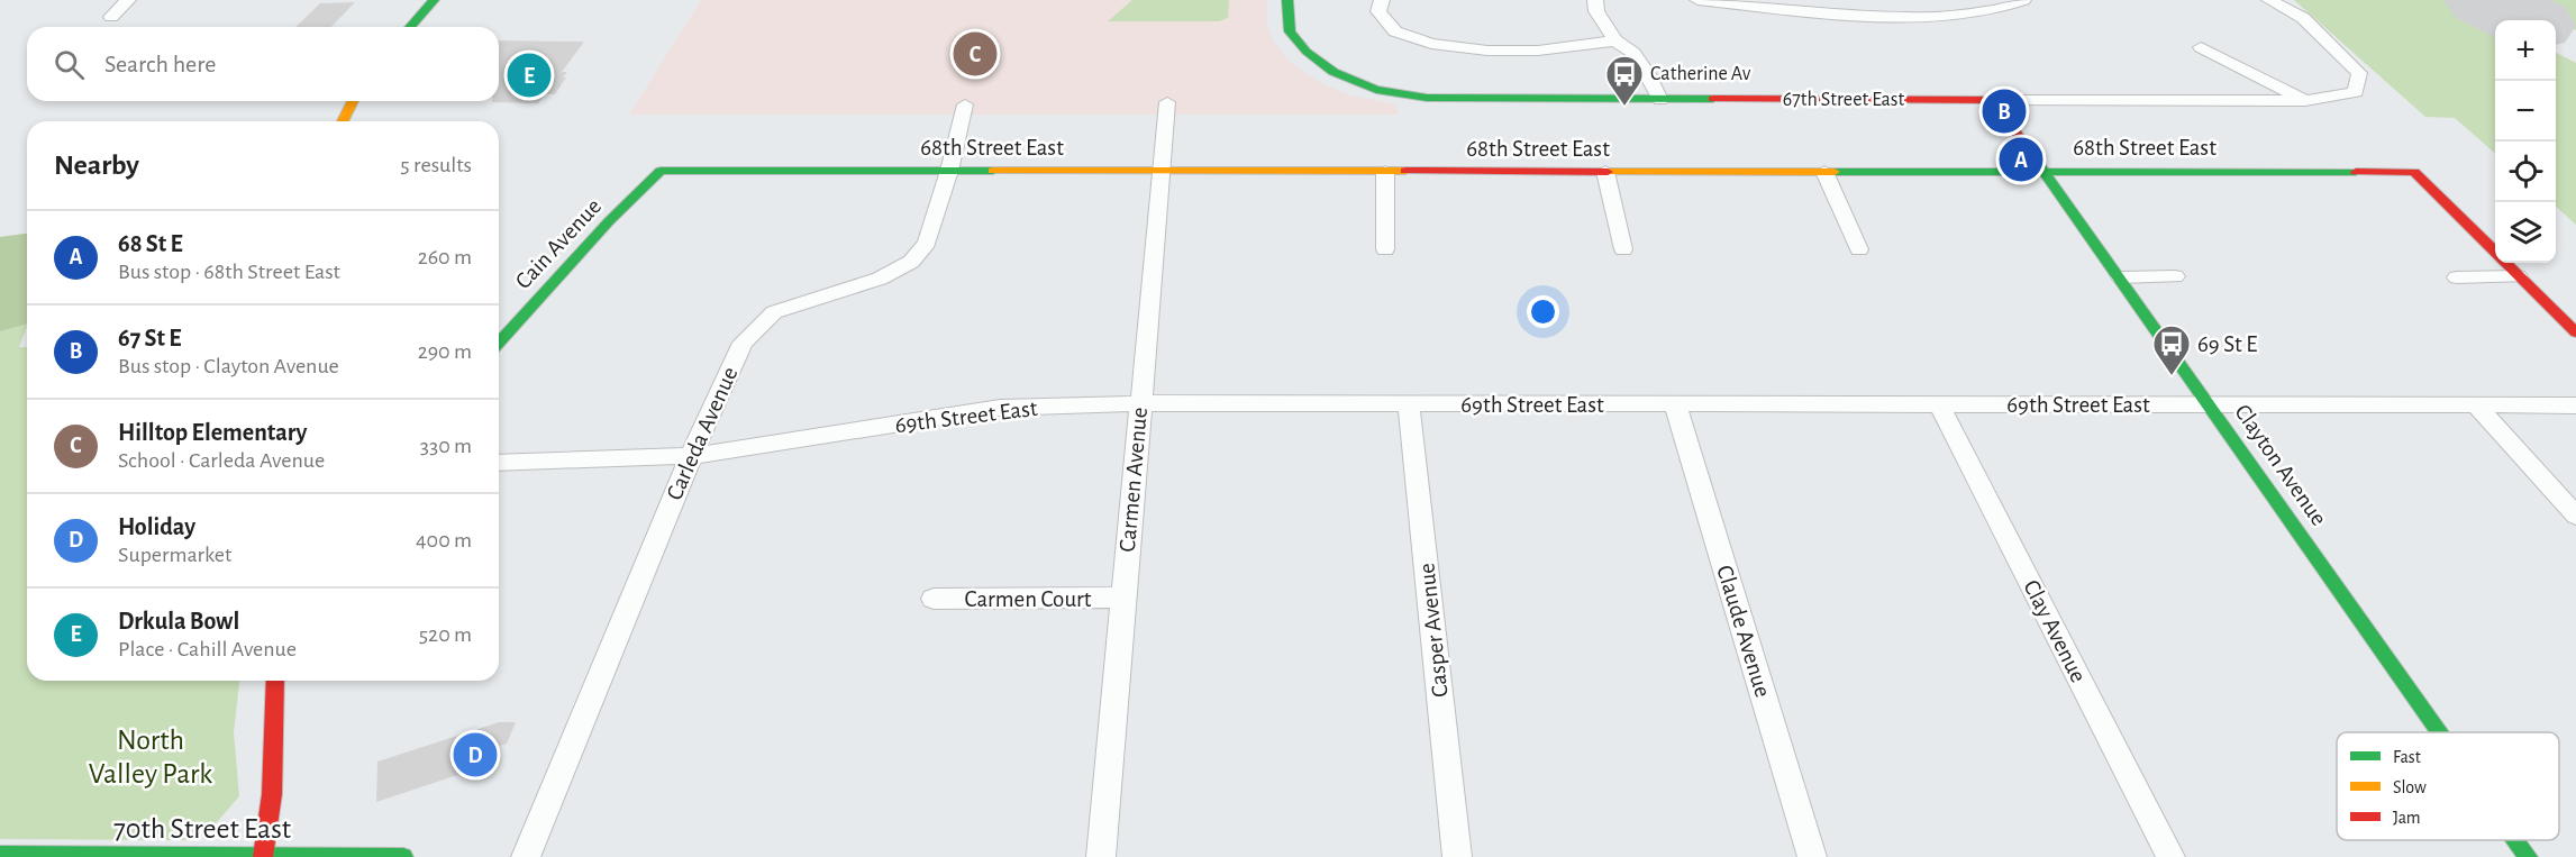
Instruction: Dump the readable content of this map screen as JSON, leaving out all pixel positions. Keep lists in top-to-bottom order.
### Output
{
  "streets": {
    "street": [
      "67th Street East",
      "68th Street East",
      "Cain Avenue",
      "69th Street East",
      "Carleda Avenue",
      "Clayton Avenue",
      "Carmen Avenue",
      "Carmen Court",
      "Casper Avenue",
      "Claude Avenue",
      "Clay Avenue",
      "70th Street East"
    ]
  },
  "crossings": [
    ["67th Street East", "Clayton Avenue"],
    ["68th Street East", "Cain Avenue"],
    ["68th Street East", "Carleda Avenue"],
    ["68th Street East", "Clayton Avenue"],
    ["68th Street East", "Carmen Avenue"],
    ["69th Street East", "Carleda Avenue"],
    ["69th Street East", "Clayton Avenue"],
    ["69th Street East", "Carmen Avenue"],
    ["69th Street East", "Casper Avenue"],
    ["69th Street East", "Claude Avenue"],
    ["69th Street East", "Clay Avenue"],
    ["Carmen Avenue", "Carmen Court"]
  ],
  "parks": ["North Valley Park"],
  "places": {
    "bus stop": ["Catherine Av", "69 St E"]
  },
  "legend": ["Fast", "Slow", "Jam"],
  "page": {
    "map_buttons": ["+", "−"],
    "search": "Search here",
    "pins": [
      "C",
      "E",
      "B",
      "A",
      "D"
    ],
    "heading": ["Nearby", "5 results"],
    "list": [
      {
        "mark": "A",
        "name": "68 St E",
        "note": "Bus stop · 68th Street East",
        "value": "260 m"
      },
      {
        "mark": "B",
        "name": "67 St E",
        "note": "Bus stop · Clayton Avenue",
        "value": "290 m"
      },
      {
        "mark": "C",
        "name": "Hilltop Elementary",
        "note": "School · Carleda Avenue",
        "value": "330 m"
      },
      {
        "mark": "D",
        "name": "Holiday",
        "note": "Supermarket",
        "value": "400 m"
      },
      {
        "mark": "E",
        "name": "Drkula Bowl",
        "note": "Place · Cahill Avenue",
        "value": "520 m"
      }
    ]
  }
}
